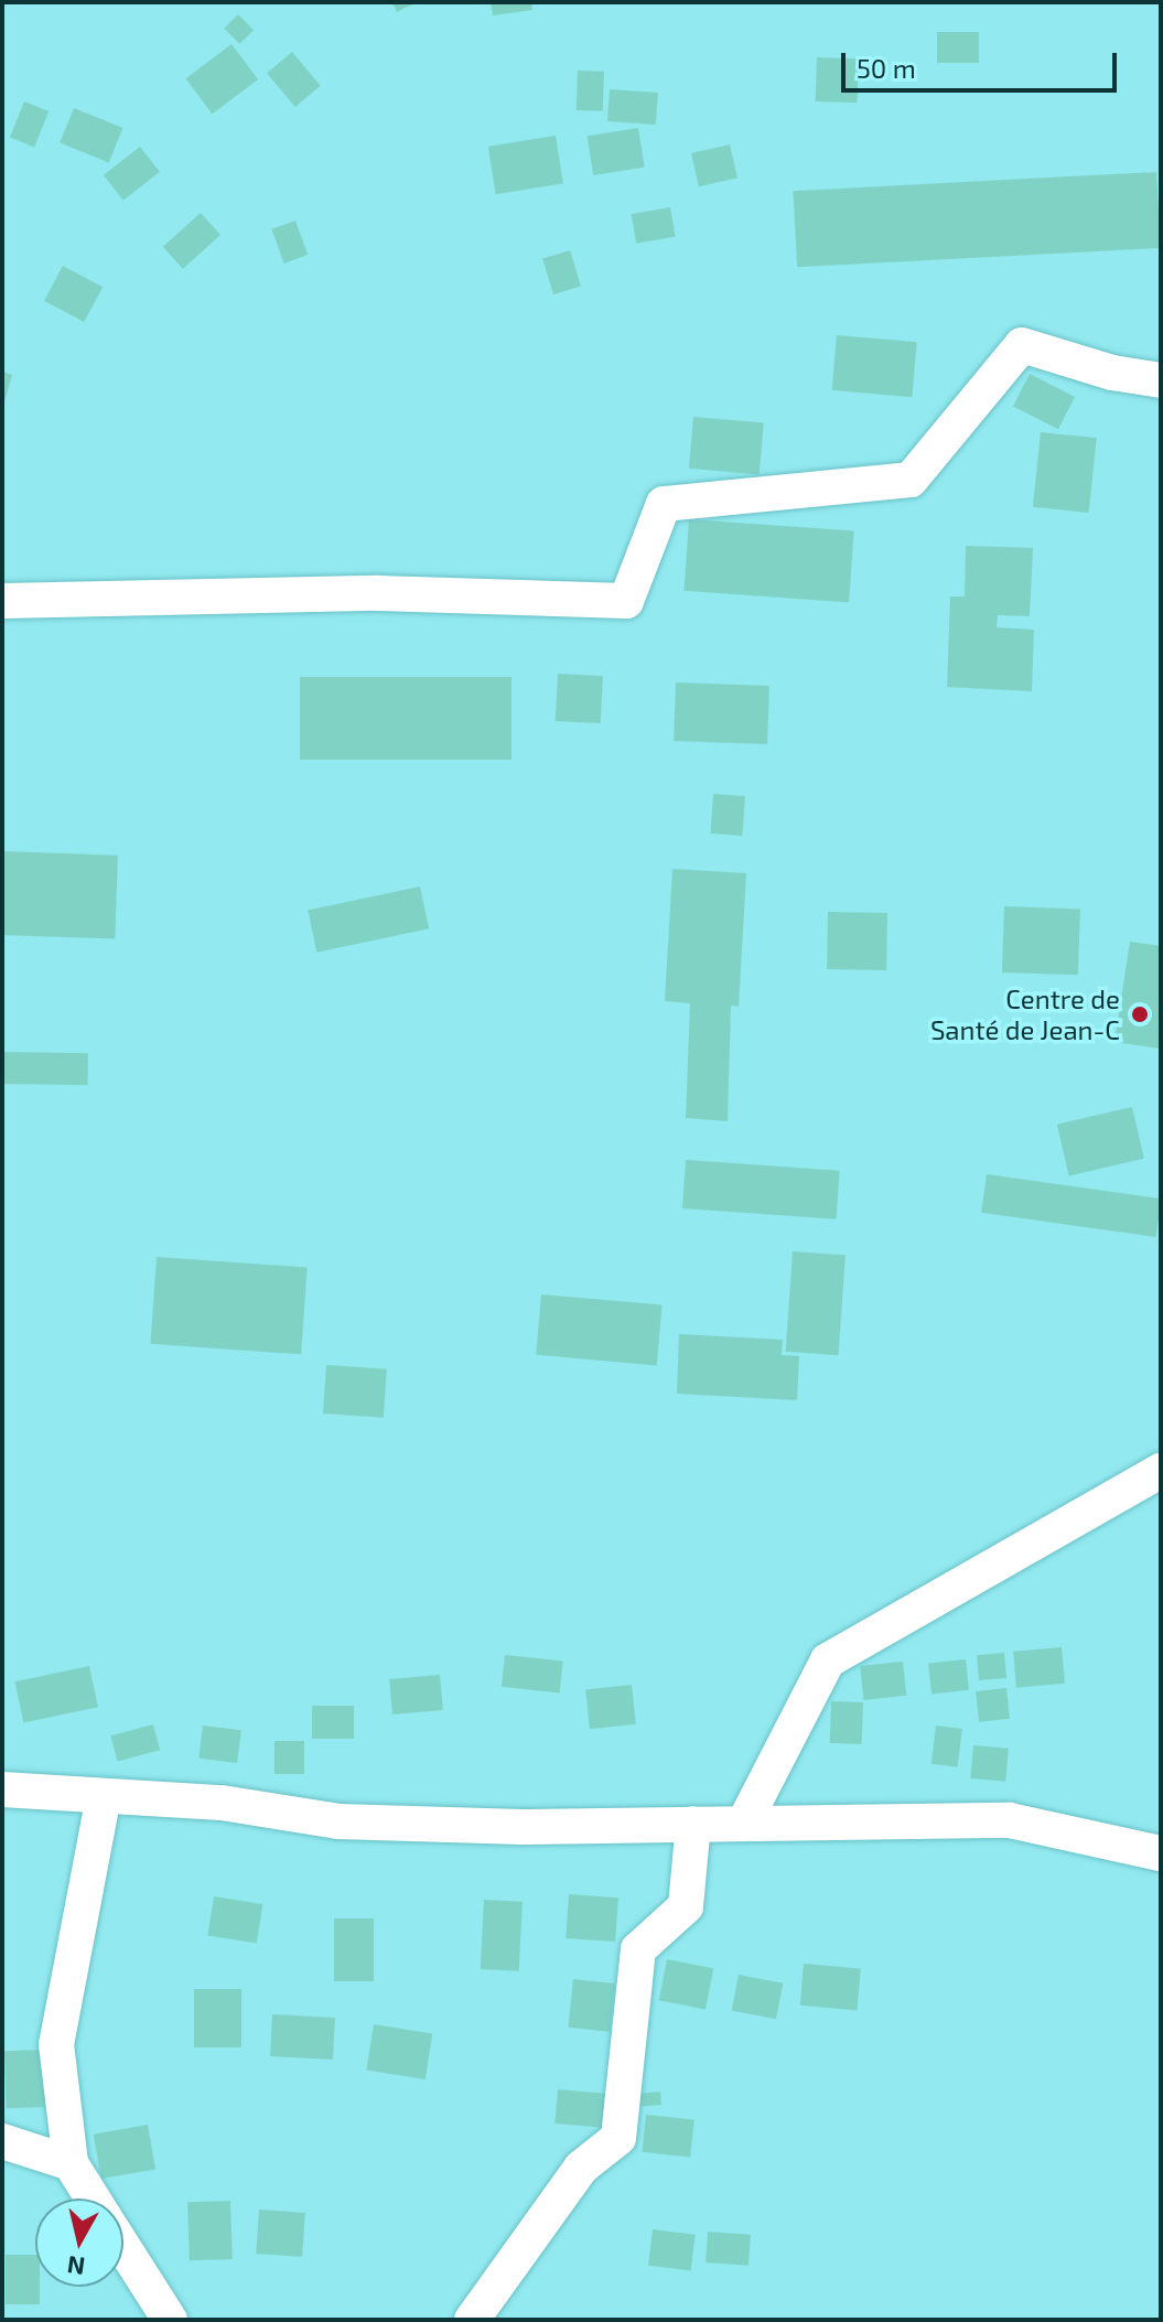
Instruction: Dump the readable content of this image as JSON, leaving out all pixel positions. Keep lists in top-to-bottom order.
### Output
{
  "places": ["Centre de Santé de Jean-C"],
  "scale_bar": "50 m",
  "north": "bottom"
}
